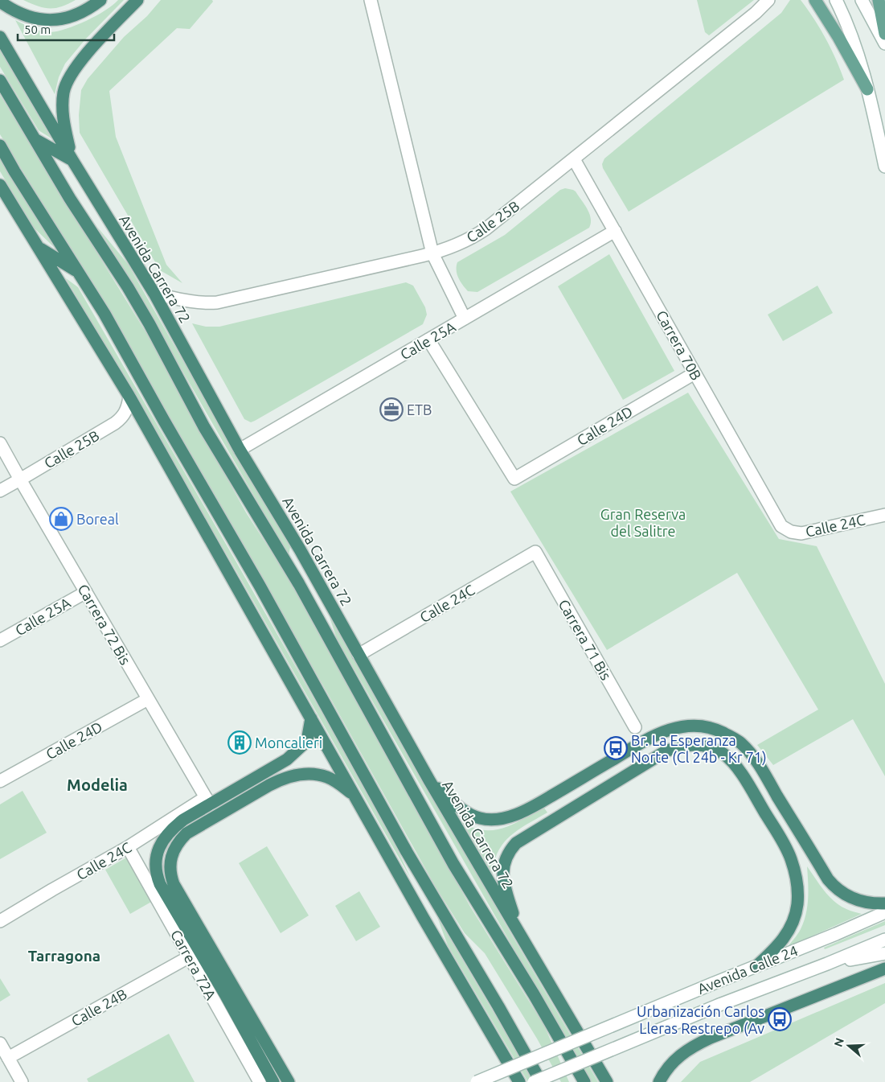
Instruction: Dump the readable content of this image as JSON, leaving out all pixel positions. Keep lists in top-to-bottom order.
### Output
{
  "streets": {
    "highway": ["Avenida Carrera 72"],
    "street": [
      "Calle 25B",
      "Calle 25A",
      "Carrera 70B",
      "Calle 24D",
      "Calle 24C",
      "Carrera 72 Bis",
      "Carrera 71 Bis",
      "Carrera 72A",
      "Avenida Calle 24",
      "Calle 24B"
    ]
  },
  "crossings": [
    ["Calle 25B", "Avenida Carrera 72"],
    ["Calle 25B", "Carrera 70B"],
    ["Calle 25B", "Carrera 72 Bis"],
    ["Avenida Carrera 72", "Calle 25A"],
    ["Avenida Carrera 72", "Calle 24C"],
    ["Calle 25A", "Carrera 70B"],
    ["Calle 25A", "Calle 24D"],
    ["Calle 25A", "Carrera 72 Bis"],
    ["Carrera 70B", "Calle 24D"],
    ["Carrera 70B", "Calle 24C"],
    ["Calle 24D", "Carrera 72 Bis"],
    ["Calle 24C", "Carrera 72 Bis"],
    ["Calle 24C", "Carrera 71 Bis"],
    ["Calle 24C", "Carrera 72A"],
    ["Carrera 72A", "Calle 24B"]
  ],
  "districts": ["Modelia", "Tarragona"],
  "parks": ["Gran Reserva del Salitre"],
  "places": {
    "office": ["ETB"],
    "shop": ["Boreal"],
    "building": ["Moncalieri"],
    "bus stop": ["Br. La Esperanza Norte (Cl 24b - Kr 71)", "Urbanización Carlos Lleras Restrepo (Av"]
  },
  "scale_bar": "50 m",
  "north": "left"
}
